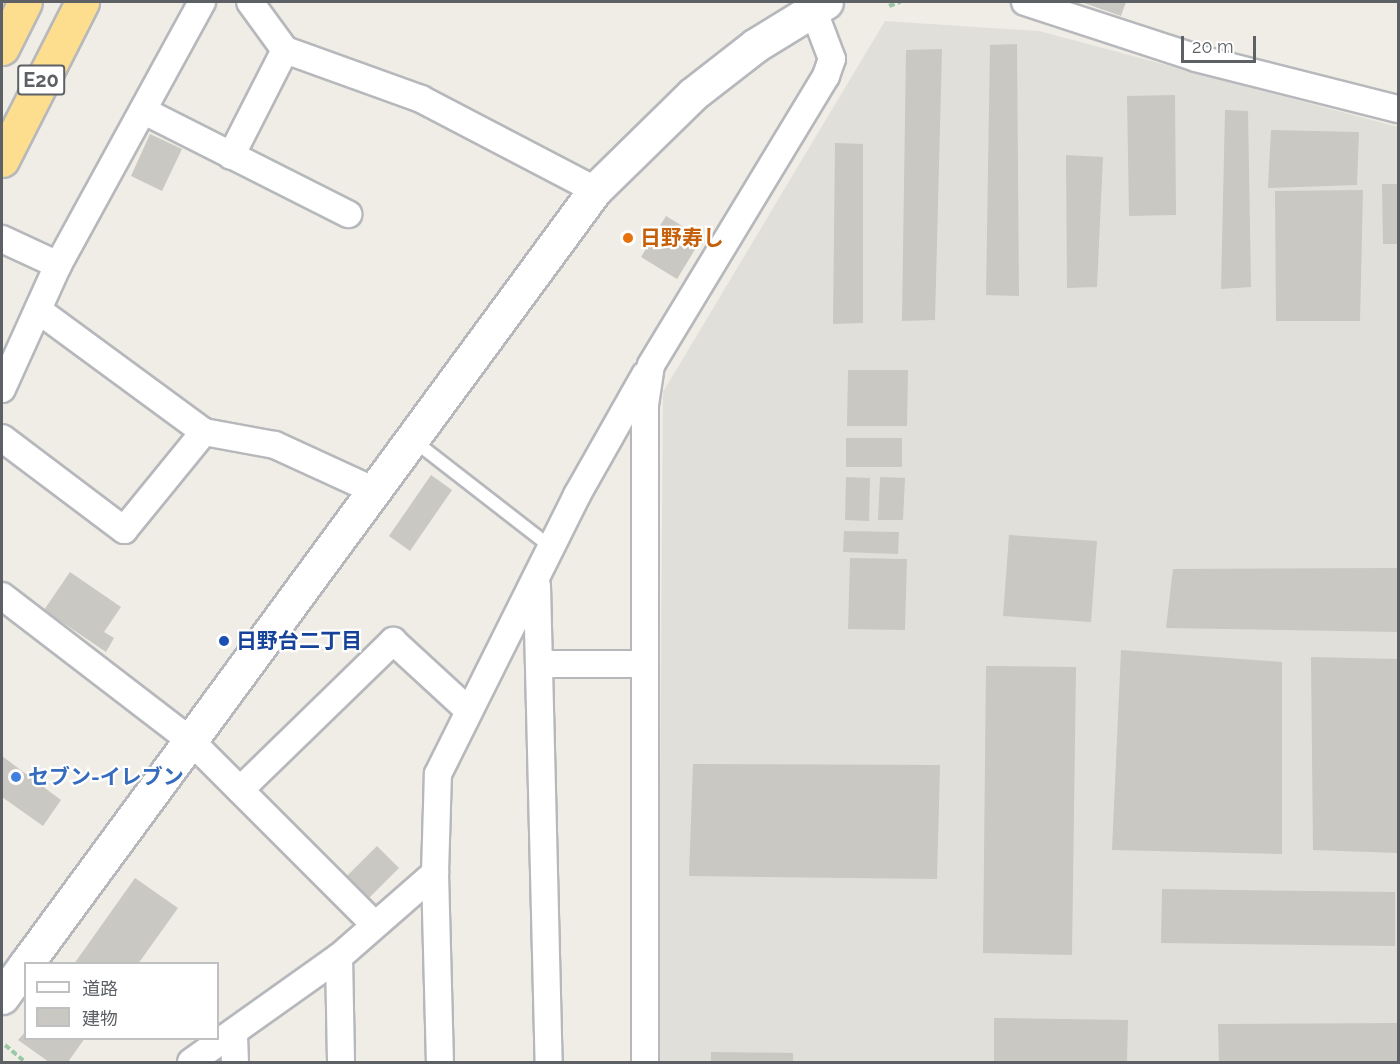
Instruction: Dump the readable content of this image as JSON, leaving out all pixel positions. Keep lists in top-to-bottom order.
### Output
{
  "streets": {
    "highway": ["E20"]
  },
  "places": ["日野寿し", "日野台二丁目", "セブン-イレブン"],
  "legend": ["道路", "建物"],
  "scale_bar": "20 m"
}
